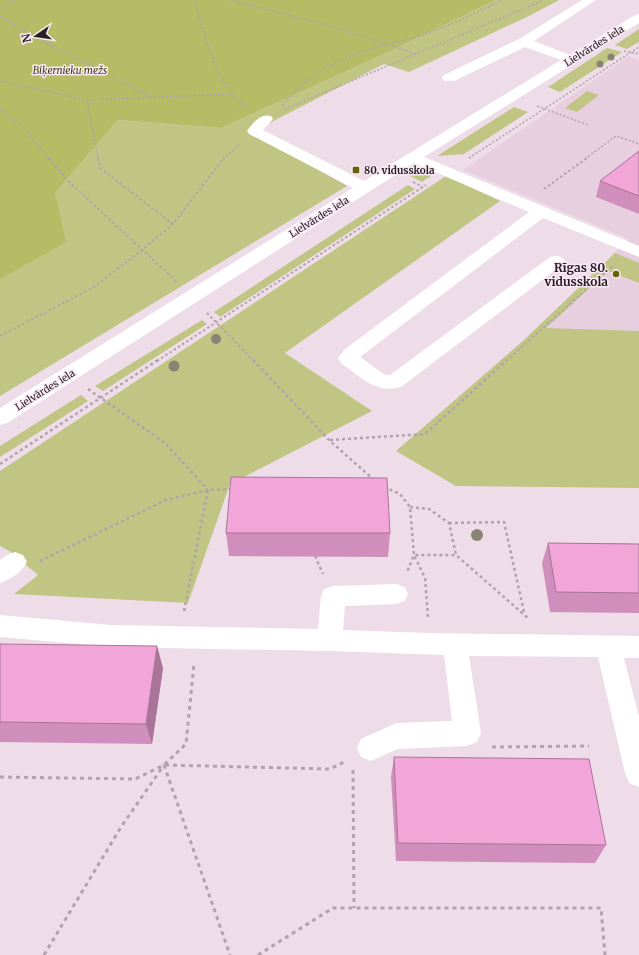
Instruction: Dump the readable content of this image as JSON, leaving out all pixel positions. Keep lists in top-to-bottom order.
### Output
{
  "streets": {
    "street": ["Lielvārdes iela"]
  },
  "parks": ["Biķernieku mežs"],
  "places": {
    "transit": ["80. vidusskola"],
    "other": ["Rīgas 80. vidusskola"]
  },
  "north": "left"
}
